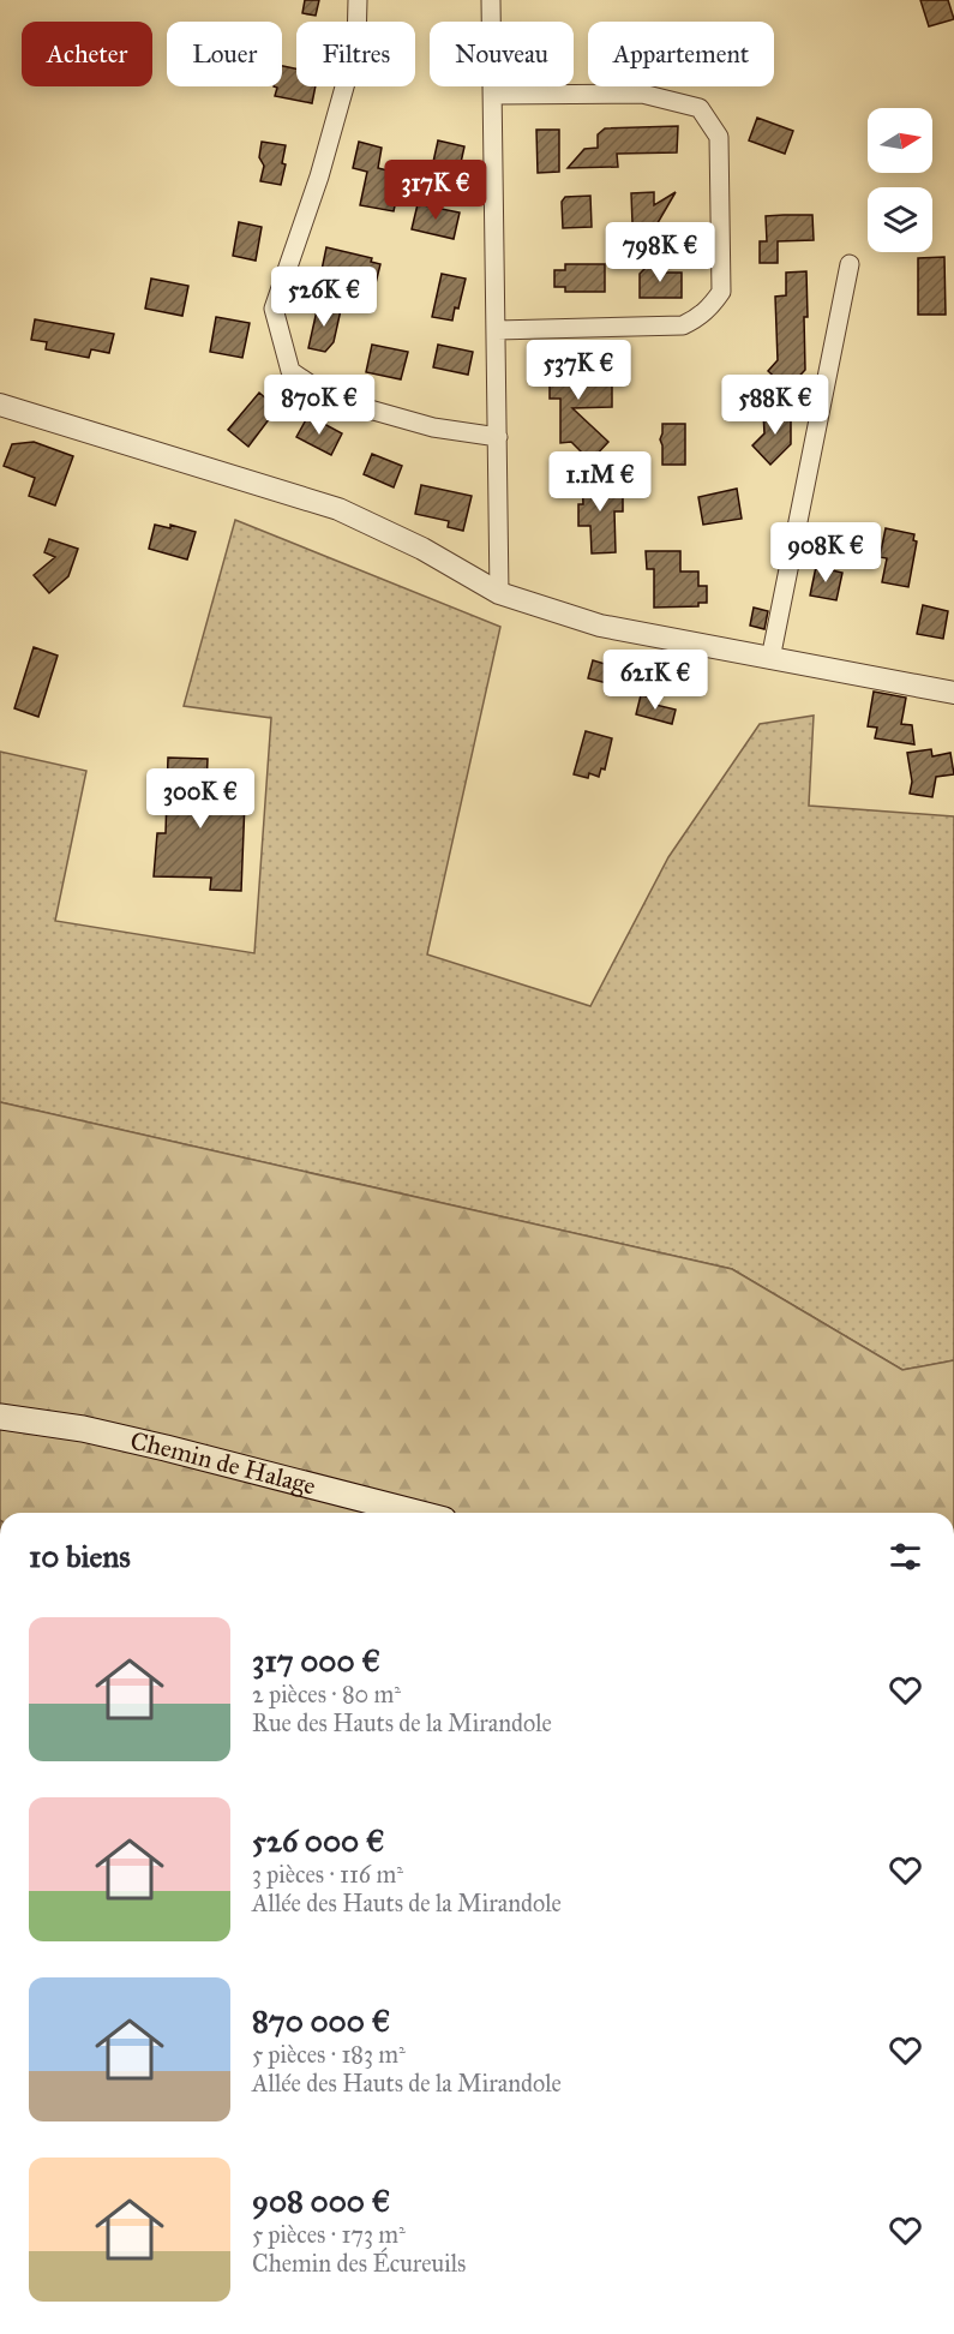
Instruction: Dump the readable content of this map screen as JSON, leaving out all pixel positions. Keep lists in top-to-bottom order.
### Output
{
  "streets": {
    "main road": ["Chemin de Halage"]
  },
  "north": "right",
  "page": {
    "chip": [
      "Acheter",
      "Louer",
      "Filtres",
      "Nouveau",
      "Appartement"
    ],
    "price": [
      "317K €",
      "798K €",
      "526K €",
      "537K €",
      "870K €",
      "588K €",
      "1.1M €",
      "908K €",
      "621K €",
      "300K €"
    ],
    "heading": "10 biens",
    "list": [
      {
        "name": "317 000 €",
        "note": "2 pièces · 80 m² · Rue des Hauts de la Mirandole"
      },
      {
        "name": "526 000 €",
        "note": "3 pièces · 116 m² · Allée des Hauts de la Mirandole"
      },
      {
        "name": "870 000 €",
        "note": "5 pièces · 183 m² · Allée des Hauts de la Mirandole"
      },
      {
        "name": "908 000 €",
        "note": "5 pièces · 173 m² · Chemin des Écureuils"
      }
    ]
  }
}
